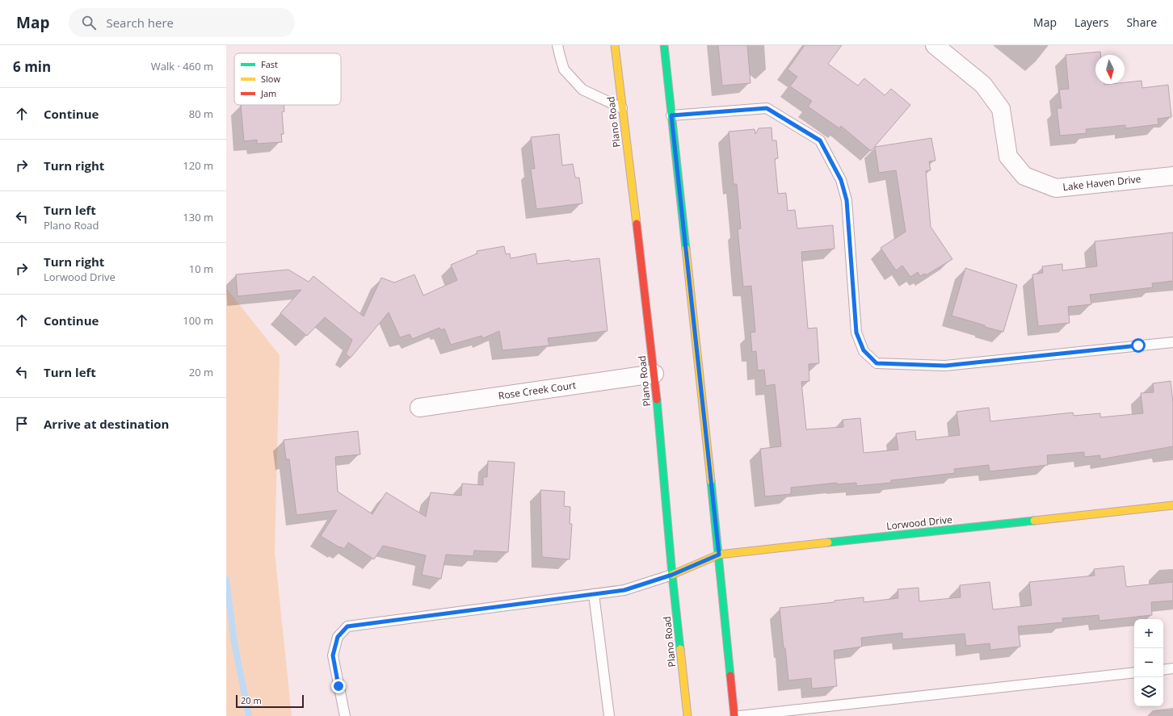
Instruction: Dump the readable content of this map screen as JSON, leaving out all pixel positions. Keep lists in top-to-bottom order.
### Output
{
  "streets": {
    "main road": ["Plano Road", "Lorwood Drive"],
    "street": ["Lake Haven Drive", "Rose Creek Court"]
  },
  "crossings": [
    ["Plano Road", "Rose Creek Court"],
    ["Plano Road", "Lorwood Drive"]
  ],
  "legend": ["Fast", "Slow", "Jam"],
  "scale_bar": "20 m",
  "north": "bottom",
  "page": {
    "header": "Map",
    "search": "Search here",
    "nav": ["Map", "Layers", "Share"],
    "heading": ["6 min", "Walk · 460 m"],
    "list": [
      ["Continue", "80 m"],
      ["Turn right", "120 m"],
      ["Turn left", "Plano Road", "130 m"],
      ["Turn right", "Lorwood Drive", "10 m"],
      ["Continue", "100 m"],
      ["Turn left", "20 m"],
      "Arrive at destination"
    ],
    "map_buttons": ["+", "−"],
    "scale": "20 m"
  }
}
